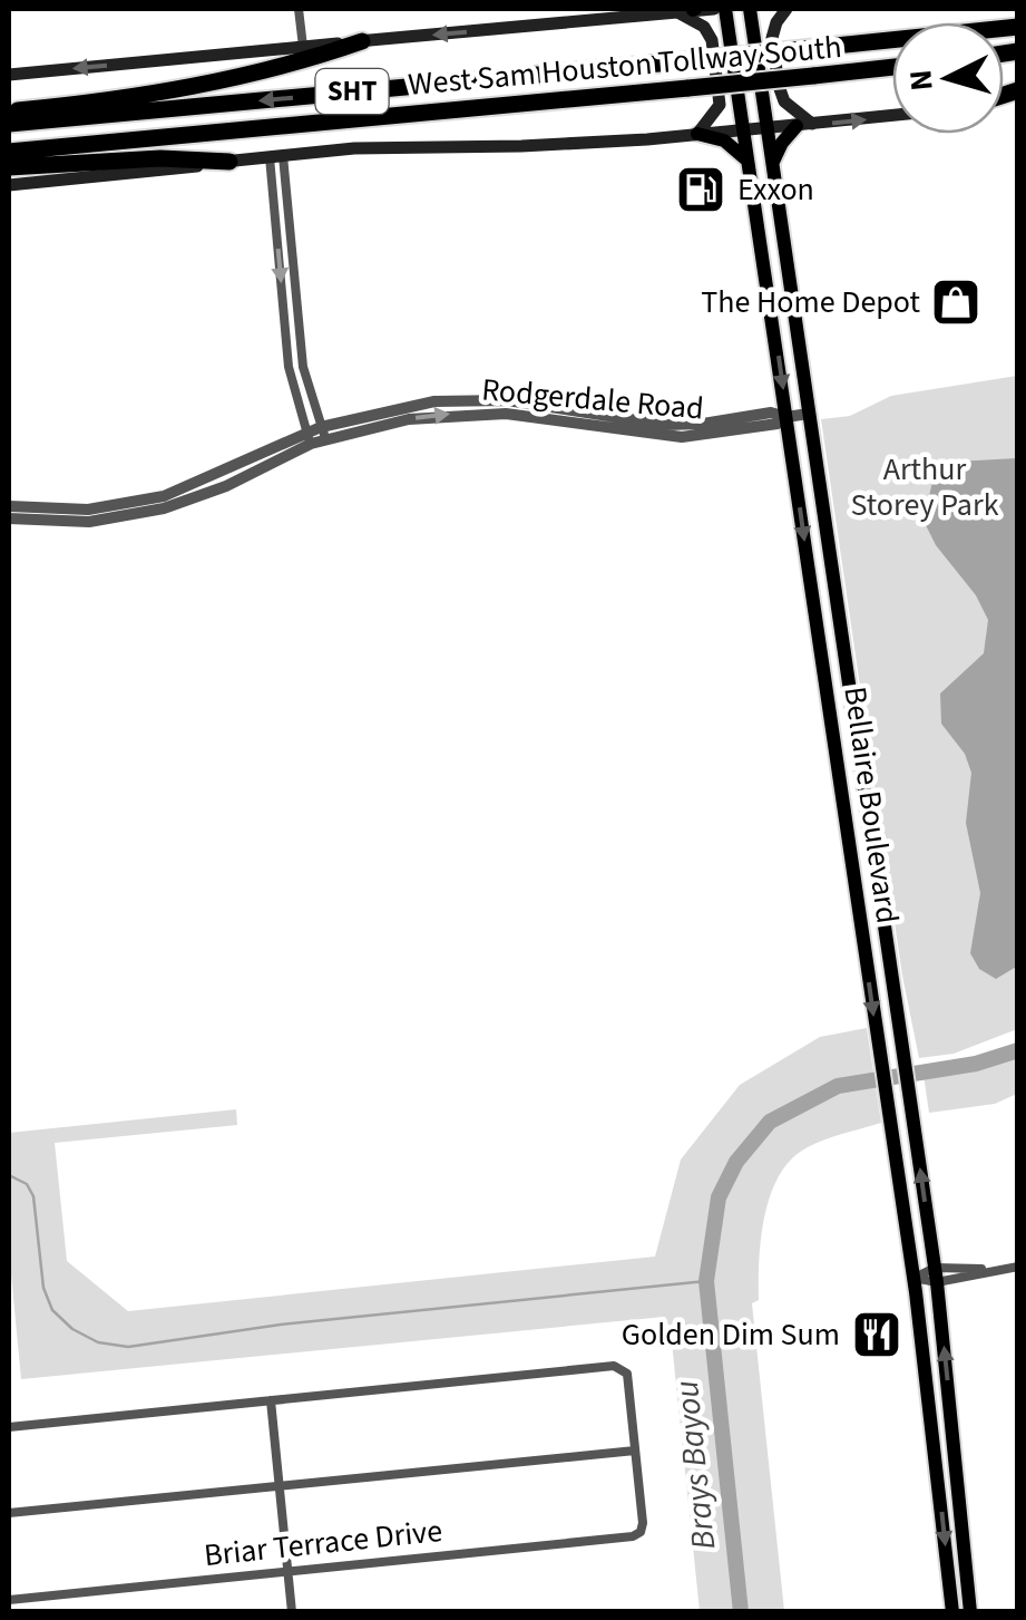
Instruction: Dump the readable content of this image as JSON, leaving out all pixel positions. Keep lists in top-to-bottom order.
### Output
{
  "streets": {
    "highway": ["West Sam Houston Tollway South", "SHT"],
    "main road": ["Bellaire Boulevard"],
    "street": ["Rodgerdale Road", "Briar Terrace Drive"]
  },
  "crossings": [
    ["Rodgerdale Road", "Bellaire Boulevard"]
  ],
  "water": ["Brays Bayou"],
  "parks": ["Arthur Storey Park"],
  "places": {
    "fuel station": ["Exxon"],
    "shop": ["The Home Depot"],
    "restaurant": ["Golden Dim Sum"]
  },
  "north": "left"
}
